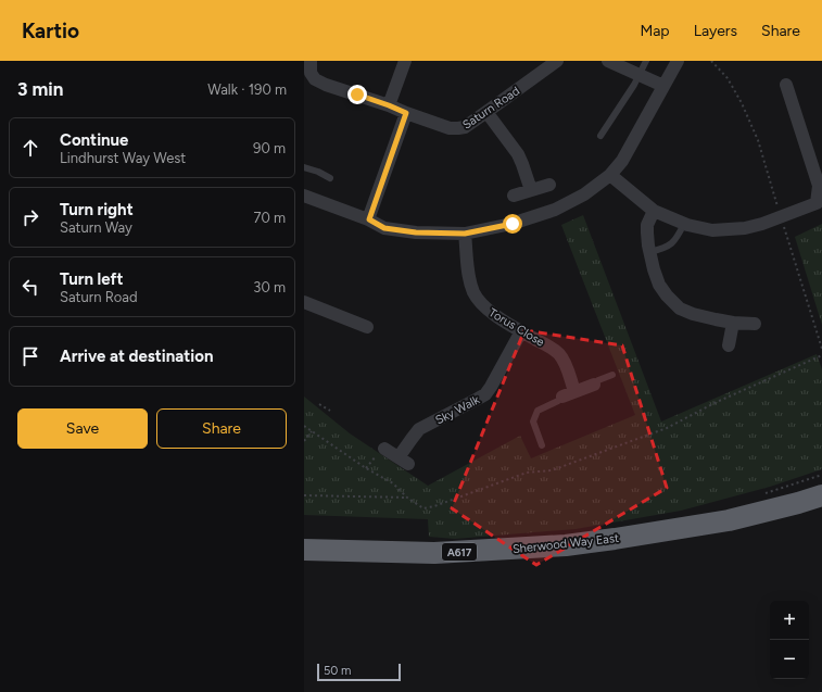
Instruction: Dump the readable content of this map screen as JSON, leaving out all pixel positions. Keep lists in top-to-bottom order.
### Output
{
  "streets": {
    "highway": ["Sherwood Way East", "A617"],
    "street": ["Saturn Road", "Torus Close", "Sky Walk"]
  },
  "crossings": [
    ["Torus Close", "Sky Walk"]
  ],
  "scale_bar": "50 m",
  "page": {
    "header": "Kartio",
    "nav": ["Map", "Layers", "Share"],
    "heading": ["3 min", "Walk · 190 m"],
    "list": [
      ["Continue", "Lindhurst Way West", "90 m"],
      ["Turn right", "Saturn Way", "70 m"],
      ["Turn left", "Saturn Road", "30 m"],
      "Arrive at destination"
    ],
    "buttons": ["Save", "Share"],
    "map_buttons": ["+", "−"],
    "scale": "50 m"
  }
}
